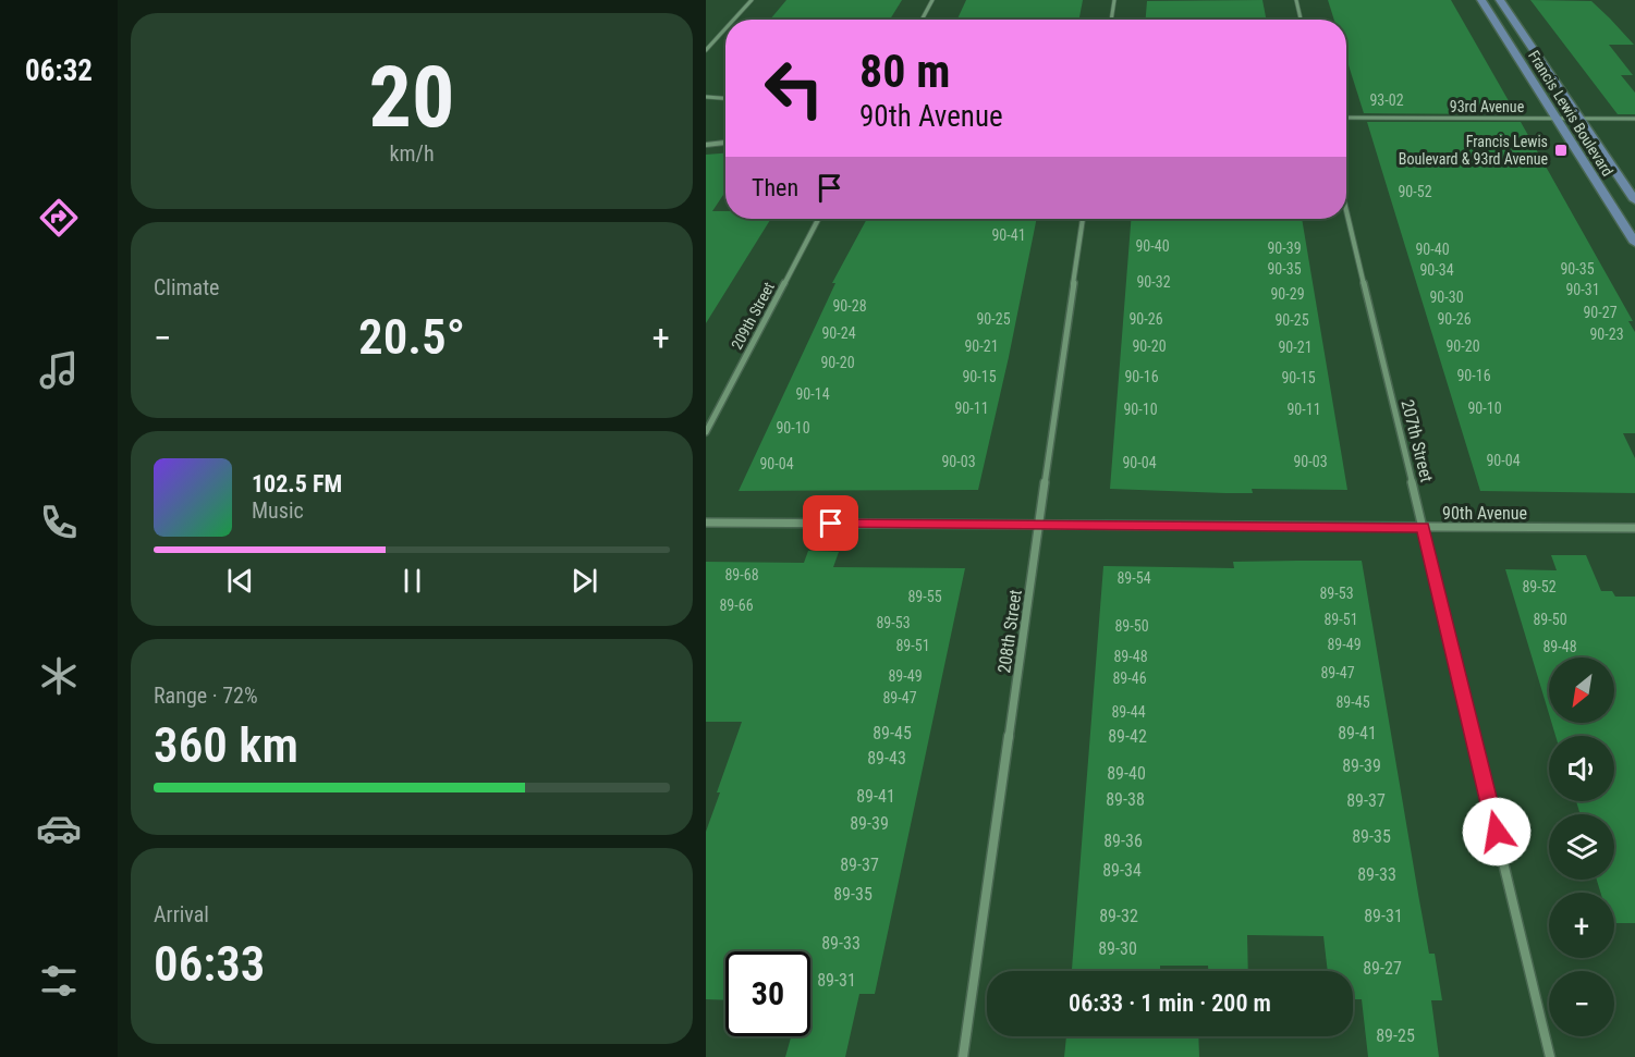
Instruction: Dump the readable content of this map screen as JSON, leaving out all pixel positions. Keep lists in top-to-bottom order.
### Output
{
  "streets": {
    "main road": ["Francis Lewis Boulevard"],
    "street": [
      "93rd Avenue",
      "209th Street",
      "207th Street",
      "90th Avenue",
      "208th Street"
    ]
  },
  "crossings": [
    ["93rd Avenue", "Francis Lewis Boulevard"],
    ["207th Street", "90th Avenue"],
    ["90th Avenue", "208th Street"]
  ],
  "places": {
    "transit": ["Francis Lewis Boulevard & 93rd Avenue"]
  },
  "house_numbers": [
    "93-02",
    "90-52",
    "90-41",
    "90-40",
    "90-39",
    "90-40",
    "90-35",
    "90-35",
    "90-34",
    "90-32",
    "90-31",
    "90-29",
    "90-30",
    "90-28",
    "90-27",
    "90-25",
    "90-26",
    "90-26",
    "90-25",
    "90-24",
    "90-23",
    "90-21",
    "90-20",
    "90-20",
    "90-21",
    "90-20",
    "90-16",
    "90-15",
    "90-16",
    "90-15",
    "90-14",
    "90-11",
    "90-10",
    "90-10",
    "90-11",
    "90-10",
    "90-04",
    "90-03",
    "90-03",
    "90-04",
    "90-04",
    "89-68",
    "89-54",
    "89-52",
    "89-53",
    "89-55",
    "89-66",
    "89-51",
    "89-50",
    "89-53",
    "89-50",
    "89-49",
    "89-51",
    "89-48",
    "89-48",
    "89-47",
    "89-49",
    "89-46",
    "89-47",
    "89-45",
    "89-44",
    "89-45",
    "89-41",
    "89-42",
    "89-43",
    "89-39",
    "89-40",
    "89-41",
    "89-38",
    "89-37",
    "89-39",
    "89-35",
    "89-36",
    "89-37",
    "89-34",
    "89-33",
    "89-35",
    "89-32",
    "89-31",
    "89-33",
    "89-30",
    "89-27",
    "89-31",
    "89-25"
  ],
  "north": "bottom left",
  "page": {
    "tabs": "06:32",
    "tile": [
      ["20", "km/h"],
      "Climate",
      ["Range · 72%", "360 km"],
      ["Arrival", "06:33"]
    ],
    "turn": ["80 m", "90th Avenue"],
    "then": "Then",
    "heat": ["−", "20.5°", "+"],
    "song": ["102.5 FM", "Music"],
    "map_buttons": ["+", "−"],
    "limit": "30",
    "trip": "06:33 · 1 min · 200 m"
  }
}
